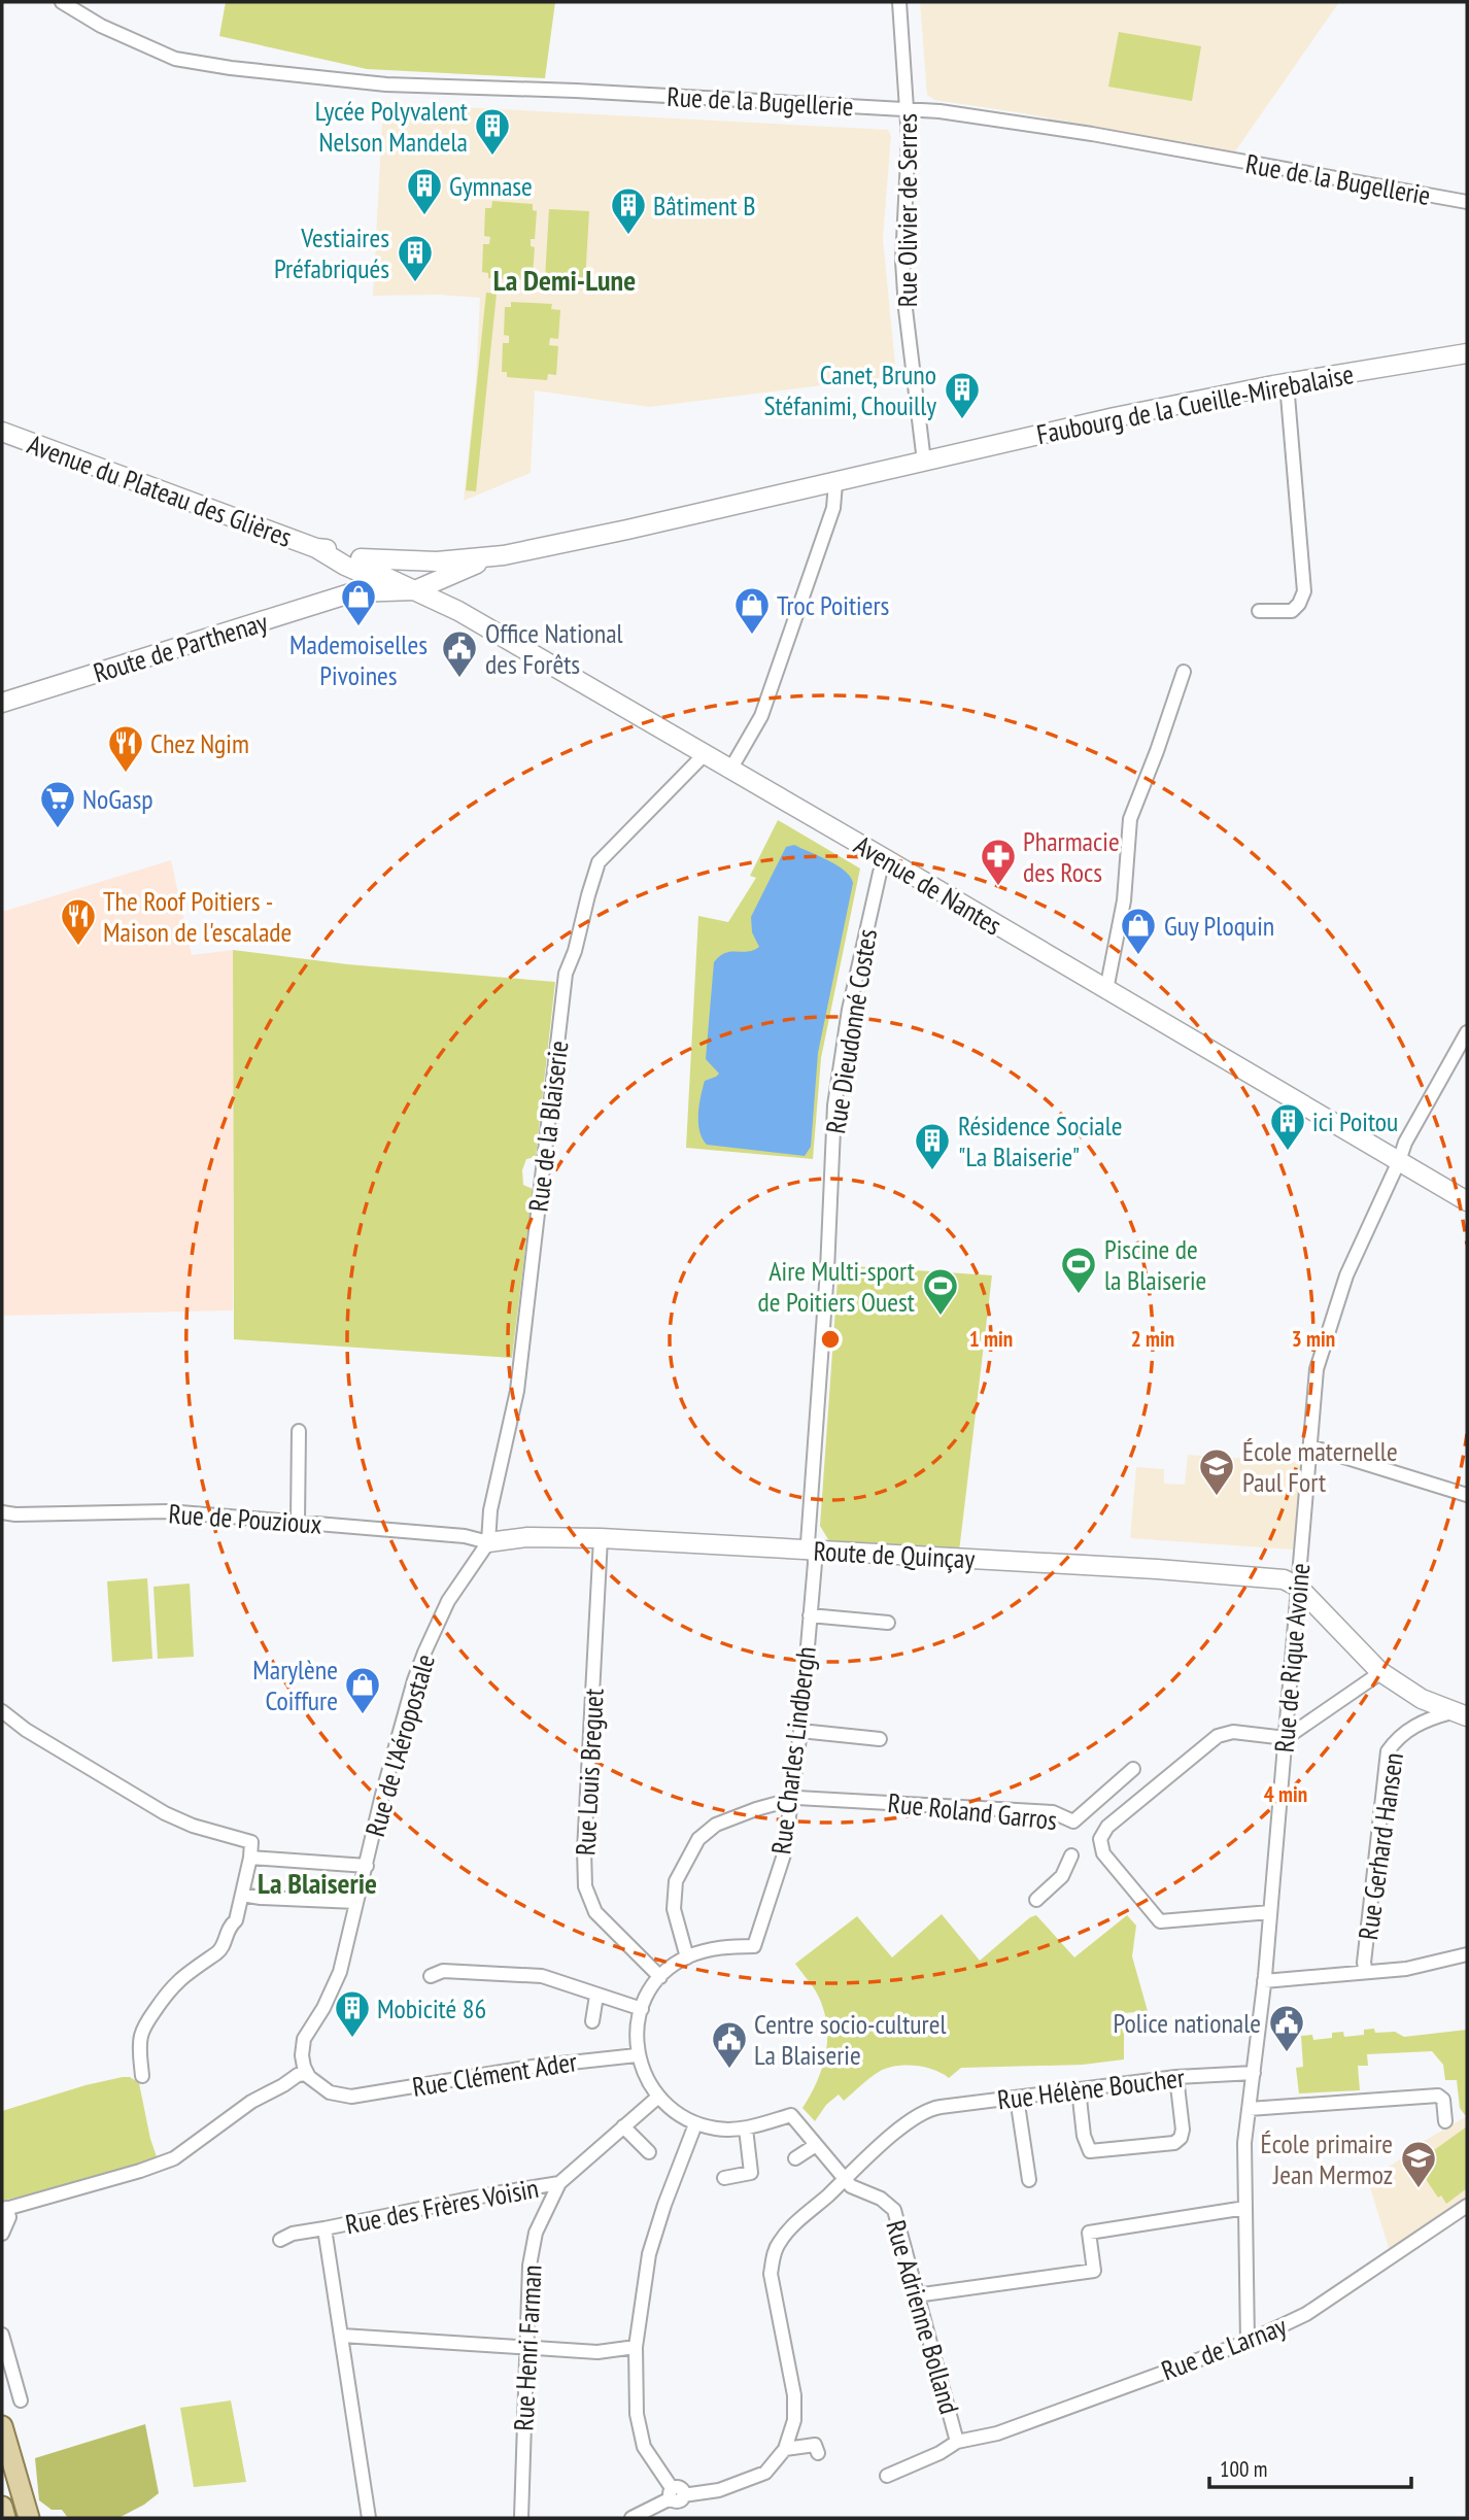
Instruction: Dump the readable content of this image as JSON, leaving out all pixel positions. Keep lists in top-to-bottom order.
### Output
{
  "streets": {
    "street": [
      "Rue de la Bugellerie",
      "Rue Olivier de Serres",
      "Faubourg de la Cueille-Mirebalaise",
      "Avenue du Plateau des Glières",
      "Route de Parthenay",
      "Avenue de Nantes",
      "Rue Dieudonné Costes",
      "Rue de la Blaiserie",
      "Rue de Pouzioux",
      "Route de Quinçay",
      "Rue de Rique Avoine",
      "Rue de l'Aéropostale",
      "Rue Charles Lindbergh",
      "Rue Louis Breguet",
      "Rue Roland Garros",
      "Rue Gerhard Hansen",
      "Rue Clément Ader",
      "Rue Hélène Boucher",
      "Rue des Frères Voisin",
      "Rue Adrienne Bolland",
      "Rue Henri Farman",
      "Rue de Larnay"
    ]
  },
  "crossings": [
    ["Rue de la Bugellerie", "Rue Olivier de Serres"],
    ["Rue Olivier de Serres", "Faubourg de la Cueille-Mirebalaise"],
    ["Avenue du Plateau des Glières", "Route de Parthenay"],
    ["Avenue du Plateau des Glières", "Avenue de Nantes"],
    ["Route de Parthenay", "Avenue de Nantes"],
    ["Avenue de Nantes", "Rue Dieudonné Costes"],
    ["Avenue de Nantes", "Rue de la Blaiserie"],
    ["Avenue de Nantes", "Rue de Rique Avoine"],
    ["Rue Dieudonné Costes", "Route de Quinçay"],
    ["Rue Dieudonné Costes", "Rue Charles Lindbergh"],
    ["Rue de la Blaiserie", "Rue de Pouzioux"],
    ["Rue de la Blaiserie", "Route de Quinçay"],
    ["Rue de la Blaiserie", "Rue de l'Aéropostale"],
    ["Rue de Pouzioux", "Route de Quinçay"],
    ["Rue de Pouzioux", "Rue de l'Aéropostale"],
    ["Route de Quinçay", "Rue de Rique Avoine"],
    ["Route de Quinçay", "Rue de l'Aéropostale"],
    ["Route de Quinçay", "Rue Charles Lindbergh"],
    ["Route de Quinçay", "Rue Louis Breguet"],
    ["Rue de Rique Avoine", "Rue Hélène Boucher"],
    ["Rue de Rique Avoine", "Rue de Larnay"],
    ["Rue de l'Aéropostale", "Rue Clément Ader"],
    ["Rue Charles Lindbergh", "Rue Roland Garros"],
    ["Rue Hélène Boucher", "Rue Adrienne Bolland"],
    ["Rue des Frères Voisin", "Rue Henri Farman"],
    ["Rue Adrienne Bolland", "Rue de Larnay"]
  ],
  "districts": ["La Demi-Lune", "La Blaiserie"],
  "places": {
    "building": [
      "Lycée Polyvalent Nelson Mandela",
      "Gymnase",
      "Bâtiment B",
      "Vestiaires Préfabriqués",
      "Canet, Bruno Stéfanimi, Chouilly",
      "ici Poitou",
      "Résidence Sociale \"La Blaiserie\"",
      "Mobicité 86"
    ],
    "shop": [
      "Mademoiselles Pivoines",
      "Troc Poitiers",
      "Guy Ploquin",
      "Marylène Coiffure"
    ],
    "public building": ["Office National des Forêts", "Police nationale", "Centre socio-culturel La Blaiserie"],
    "restaurant": ["Chez Ngim", "The Roof Poitiers - Maison de l'escalade"],
    "supermarket": ["NoGasp"],
    "pharmacy": ["Pharmacie des Rocs"],
    "sports": ["Piscine de la Blaiserie", "Aire Multi-sport de Poitiers Ouest"],
    "school or university": ["École maternelle Paul Fort", "École primaire Jean Mermoz"]
  },
  "scale_bar": "100 m",
  "rings": [
    "1 min",
    "2 min",
    "3 min",
    "4 min"
  ]
}
